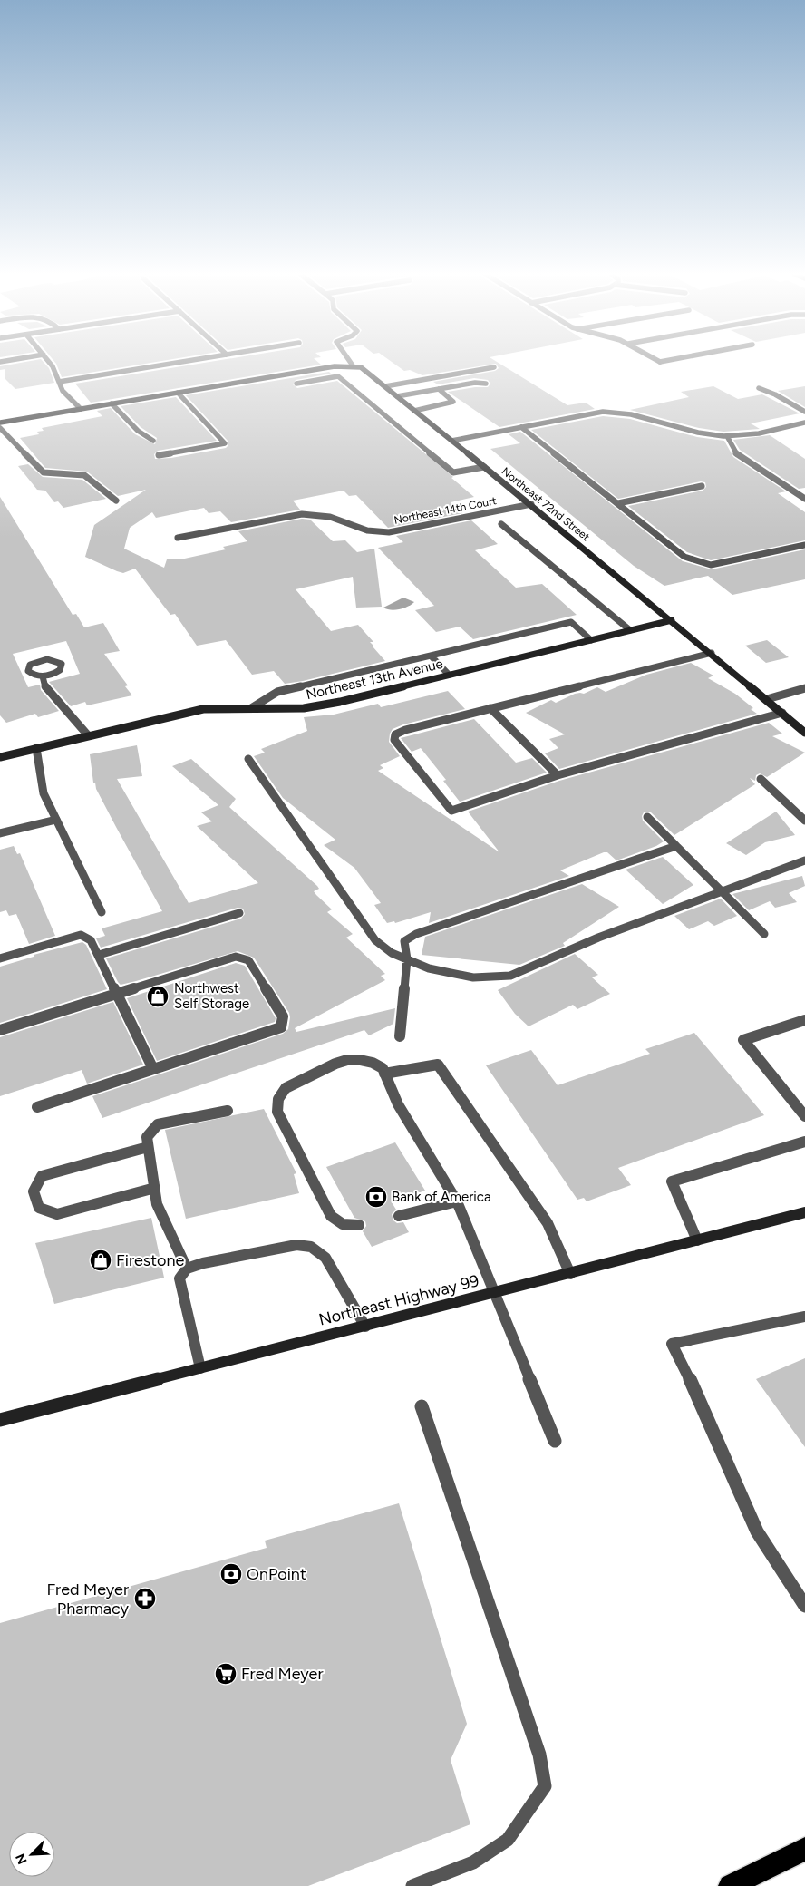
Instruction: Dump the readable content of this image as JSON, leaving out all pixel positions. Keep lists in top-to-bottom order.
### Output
{
  "streets": {
    "street": [
      "Northeast 72nd Street",
      "Northeast 14th Court",
      "Northeast 13th Avenue",
      "Northeast Highway 99"
    ]
  },
  "crossings": [
    ["Northeast 72nd Street", "Northeast 14th Court"],
    ["Northeast 72nd Street", "Northeast 13th Avenue"]
  ],
  "places": {
    "shop": ["Northwest Self Storage", "Firestone"],
    "bank": ["Bank of America", "OnPoint"],
    "pharmacy": ["Fred Meyer Pharmacy"],
    "supermarket": ["Fred Meyer"]
  },
  "north": "bottom left"
}
